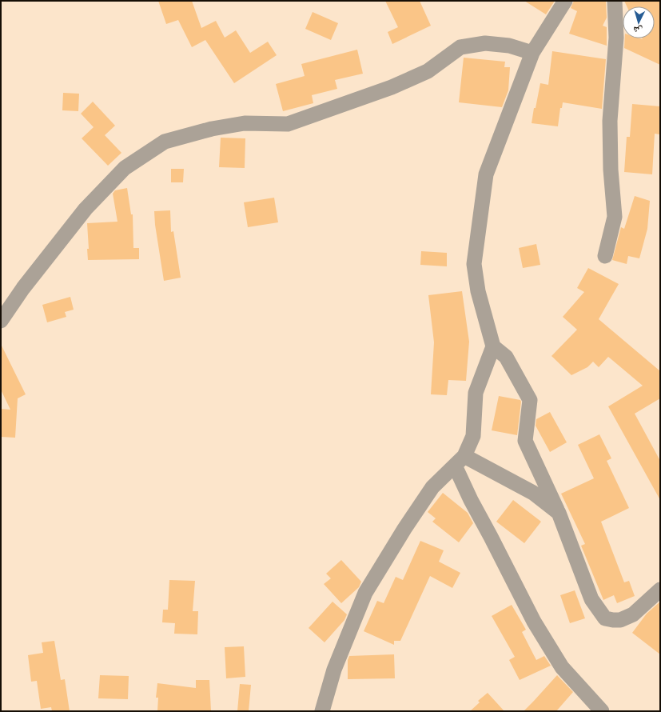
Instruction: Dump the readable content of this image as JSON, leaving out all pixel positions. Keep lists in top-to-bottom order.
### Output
{
  "north": "bottom"
}
